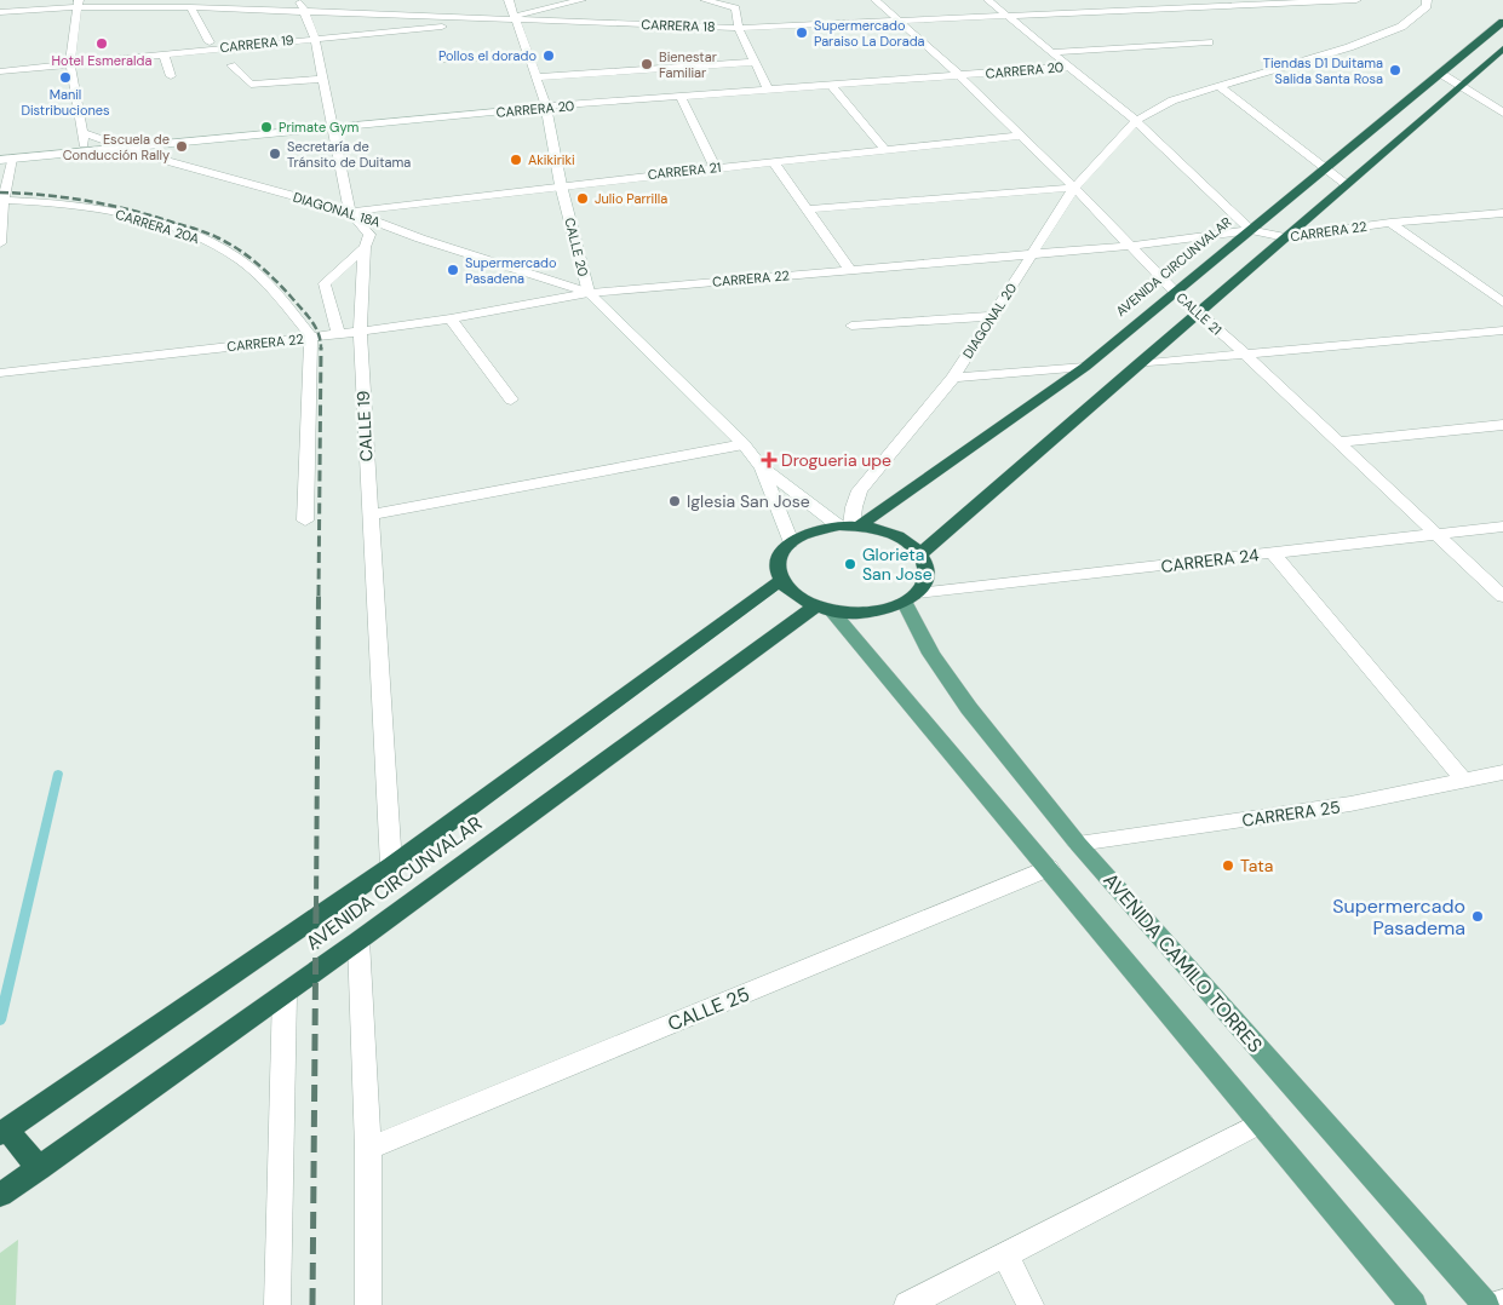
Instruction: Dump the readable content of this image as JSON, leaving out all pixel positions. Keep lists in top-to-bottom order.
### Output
{
  "streets": {
    "highway": ["AVENIDA CIRCUNVALAR"],
    "main road": ["AVENIDA CAMILO TORRES"],
    "street": [
      "CARRERA 18",
      "CARRERA 19",
      "CARRERA 20",
      "CARRERA 21",
      "DIAGONAL 18A",
      "CARRERA 20A",
      "CARRERA 22",
      "CALLE 20",
      "CALLE 21",
      "DIAGONAL 20",
      "CALLE 19",
      "CARRERA 24",
      "CARRERA 25",
      "CALLE 25"
    ]
  },
  "crossings": [
    ["CARRERA 18", "CARRERA 19"],
    ["CARRERA 18", "CALLE 20"],
    ["CARRERA 18", "CALLE 21"],
    ["CARRERA 18", "CALLE 19"],
    ["CARRERA 19", "CALLE 20"],
    ["CARRERA 19", "CALLE 19"],
    ["CARRERA 20", "CALLE 20"],
    ["CARRERA 20", "CALLE 21"],
    ["CARRERA 21", "DIAGONAL 18A"],
    ["CARRERA 21", "CALLE 20"],
    ["CARRERA 21", "CALLE 21"],
    ["CARRERA 21", "CALLE 19"],
    ["DIAGONAL 18A", "CARRERA 22"],
    ["DIAGONAL 18A", "CALLE 20"],
    ["DIAGONAL 18A", "CALLE 19"],
    ["CARRERA 20A", "CARRERA 22"],
    ["CARRERA 22", "CALLE 20"],
    ["CARRERA 22", "AVENIDA CIRCUNVALAR"],
    ["CARRERA 22", "CALLE 21"],
    ["CARRERA 22", "DIAGONAL 20"],
    ["CARRERA 22", "CALLE 19"],
    ["CALLE 20", "AVENIDA CIRCUNVALAR"],
    ["CALLE 20", "DIAGONAL 20"],
    ["CALLE 20", "CARRERA 24"],
    ["CALLE 20", "AVENIDA CAMILO TORRES"],
    ["AVENIDA CIRCUNVALAR", "CALLE 21"],
    ["AVENIDA CIRCUNVALAR", "DIAGONAL 20"],
    ["AVENIDA CIRCUNVALAR", "CALLE 19"],
    ["AVENIDA CIRCUNVALAR", "CARRERA 24"],
    ["AVENIDA CIRCUNVALAR", "AVENIDA CAMILO TORRES"],
    ["CALLE 21", "DIAGONAL 20"],
    ["CALLE 21", "CARRERA 24"],
    ["DIAGONAL 20", "CARRERA 24"],
    ["DIAGONAL 20", "AVENIDA CAMILO TORRES"],
    ["CARRERA 24", "AVENIDA CAMILO TORRES"],
    ["CARRERA 25", "AVENIDA CAMILO TORRES"]
  ],
  "places": {
    "other": [
      "Supermercado Paraiso La Dorada",
      "Hotel Esmeralda",
      "Pollos el dorado",
      "Bienestar Familiar",
      "Tiendas D1 Duitama Salida Santa Rosa",
      "Manil Distribuciones",
      "Primate Gym",
      "Escuela de Conducción Rally",
      "Secretaría de Tránsito de Duitama",
      "Akikiriki",
      "Julio Parrilla",
      "Supermercado Pasadena",
      "Iglesia San Jose",
      "Glorieta San Jose",
      "Tata",
      "Supermercado Pasadema"
    ],
    "health": ["Drogueria upe"]
  }
}
